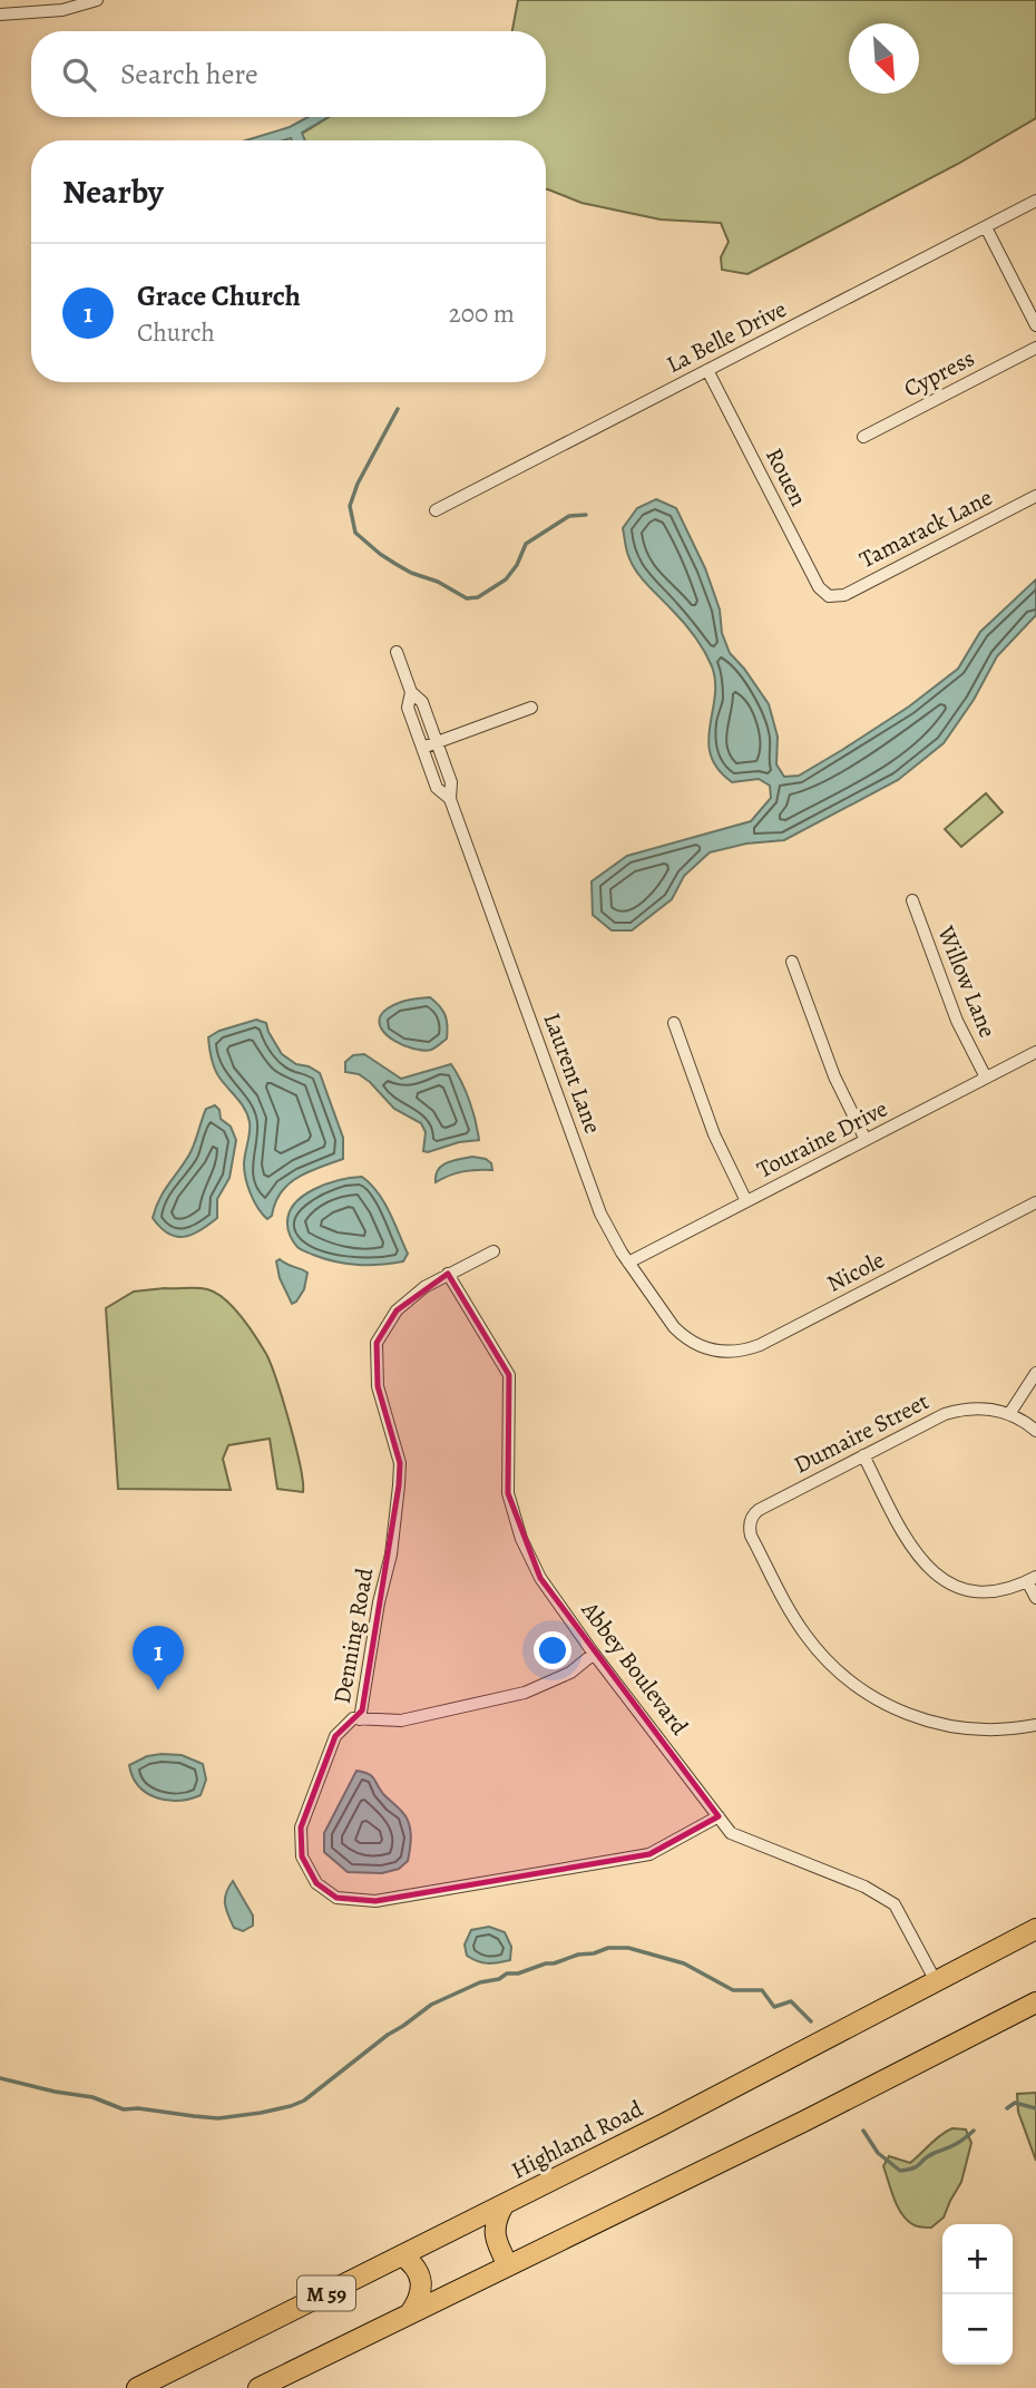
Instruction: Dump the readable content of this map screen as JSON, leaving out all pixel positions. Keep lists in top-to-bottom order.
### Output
{
  "streets": {
    "highway": ["Highland Road", "M 59"],
    "street": [
      "La Belle Drive",
      "Cypress",
      "Rouen",
      "Tamarack Lane",
      "Willow Lane",
      "Laurent Lane",
      "Touraine Drive",
      "Nicole",
      "Dumaire Street",
      "Denning Road",
      "Abbey Boulevard"
    ]
  },
  "crossings": [
    ["La Belle Drive", "Rouen"],
    ["Rouen", "Tamarack Lane"],
    ["Willow Lane", "Touraine Drive"],
    ["Laurent Lane", "Touraine Drive"],
    ["Laurent Lane", "Nicole"],
    ["Denning Road", "Abbey Boulevard"],
    ["Abbey Boulevard", "Highland Road"]
  ],
  "north": "bottom right",
  "page": {
    "search": "Search here",
    "heading": "Nearby",
    "list": [
      {
        "mark": "1",
        "name": "Grace Church",
        "note": "Church",
        "value": "200 m"
      }
    ],
    "pins": "1",
    "map_buttons": ["+", "−"]
  }
}
